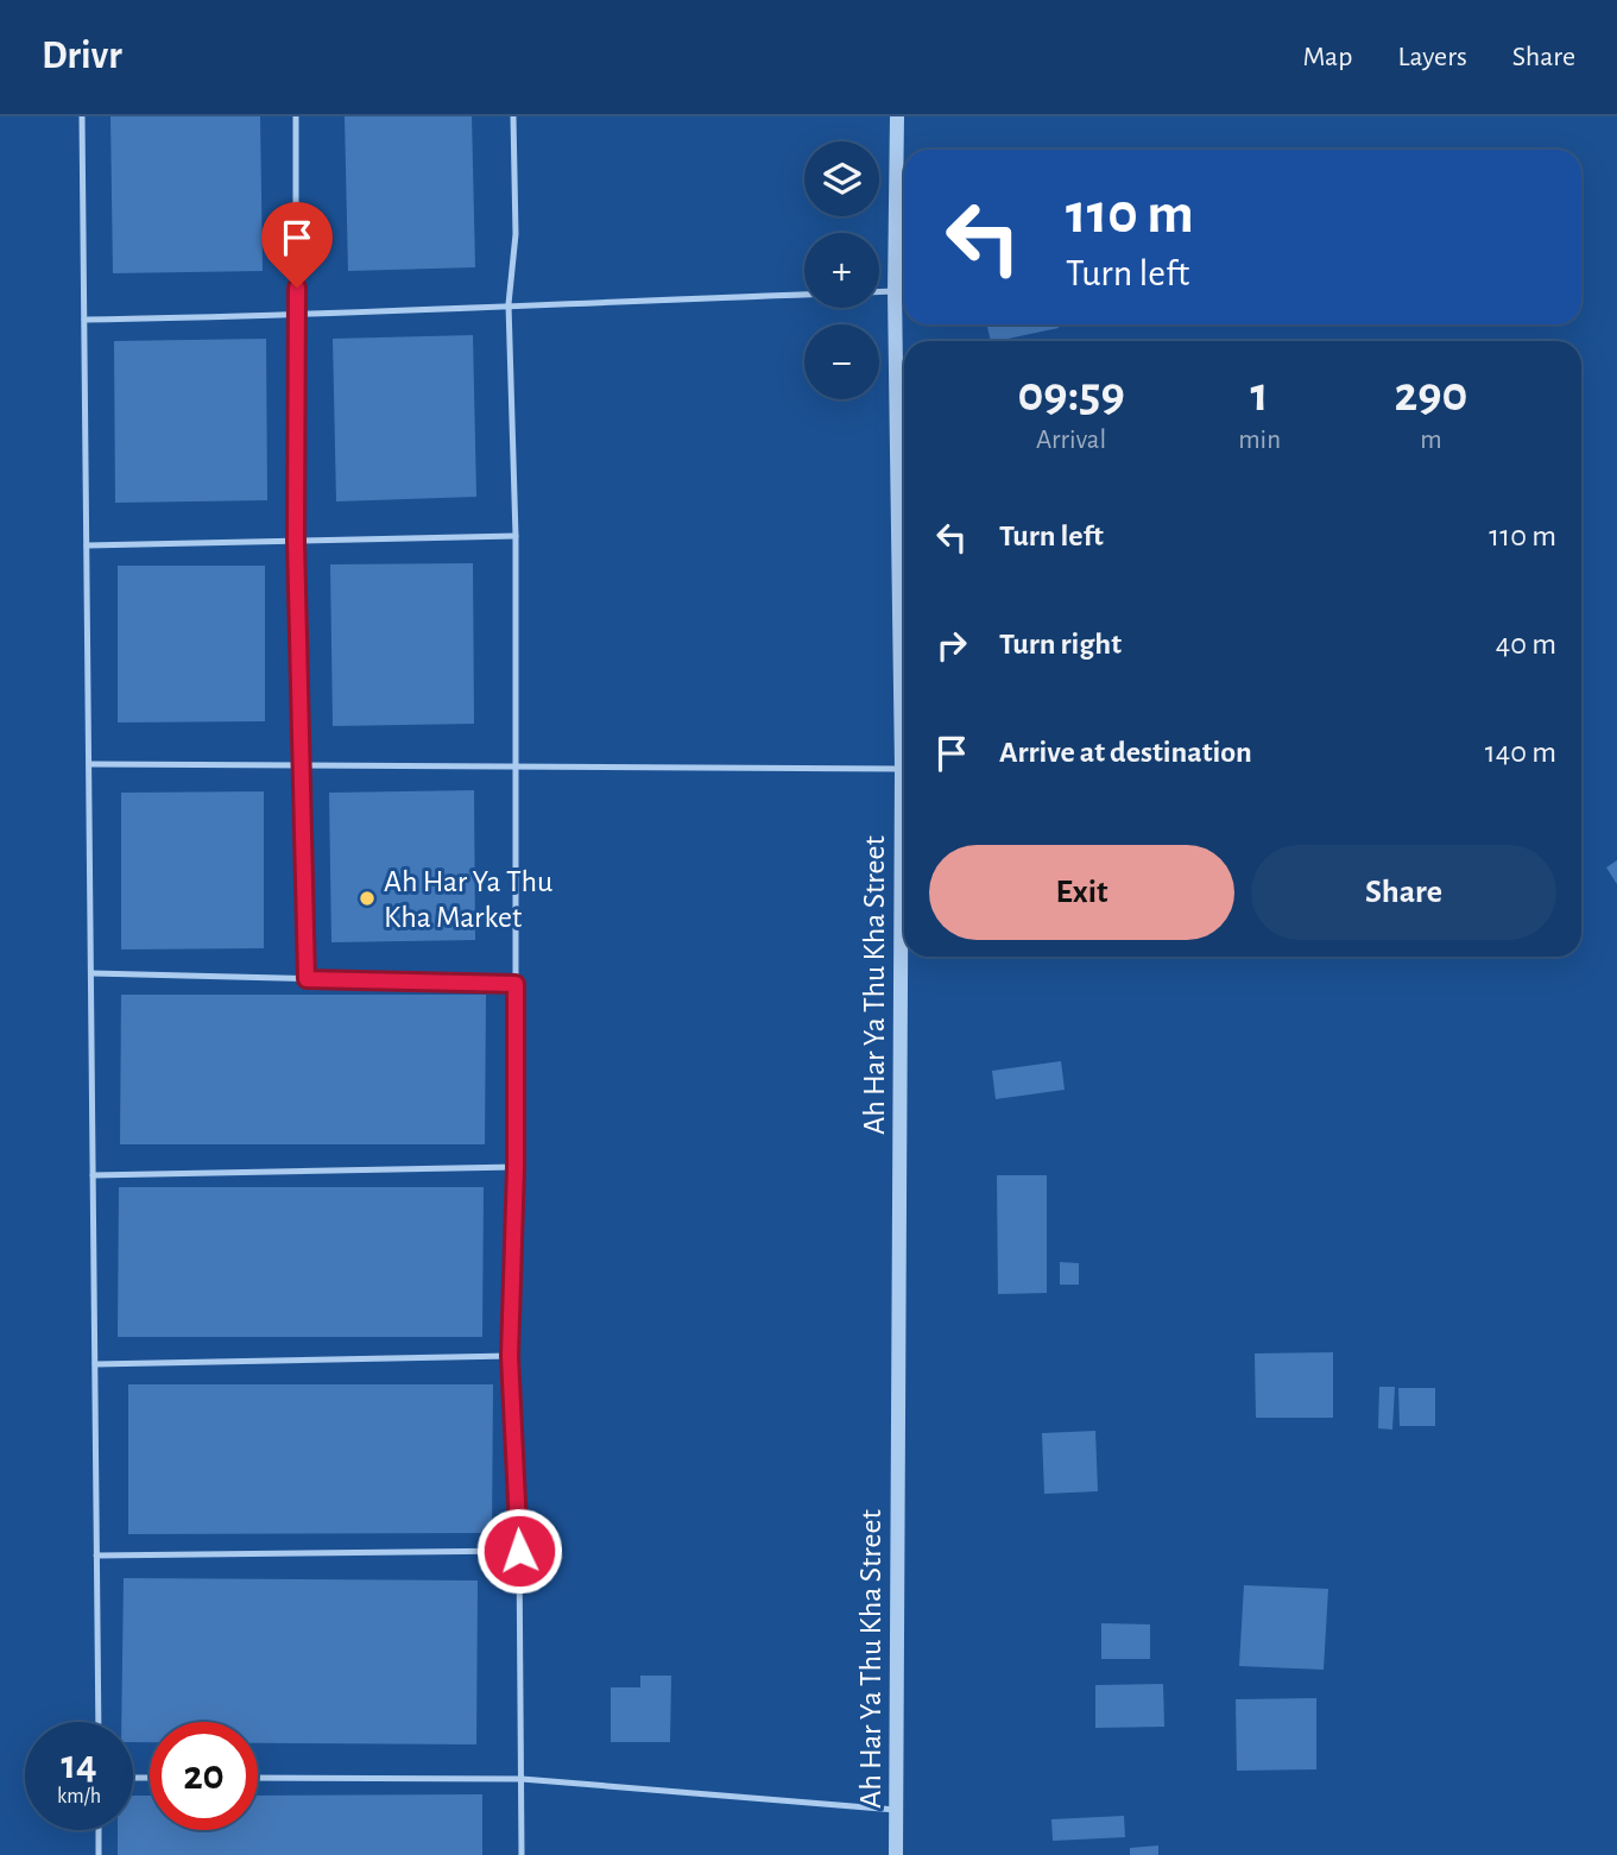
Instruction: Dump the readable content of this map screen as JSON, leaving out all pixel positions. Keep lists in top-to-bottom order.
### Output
{
  "streets": {
    "street": ["Ah Har Ya Thu Kha Street"]
  },
  "places": ["Ah Har Ya Thu Kha Market"],
  "page": {
    "header": "Drivr",
    "nav": ["Map", "Layers", "Share"],
    "map_buttons": ["+", "−"],
    "turn": ["110 m", "Turn left"],
    "eta": [
      "09:59",
      "Arrival",
      "1",
      "min",
      "290",
      "m"
    ],
    "list": [
      {
        "name": "Turn left",
        "value": "110 m"
      },
      {
        "name": "Turn right",
        "value": "40 m"
      },
      {
        "name": "Arrive at destination",
        "value": "140 m"
      }
    ],
    "buttons": ["Exit", "Share"],
    "speed": "14 km/h",
    "limit": "20"
  }
}
